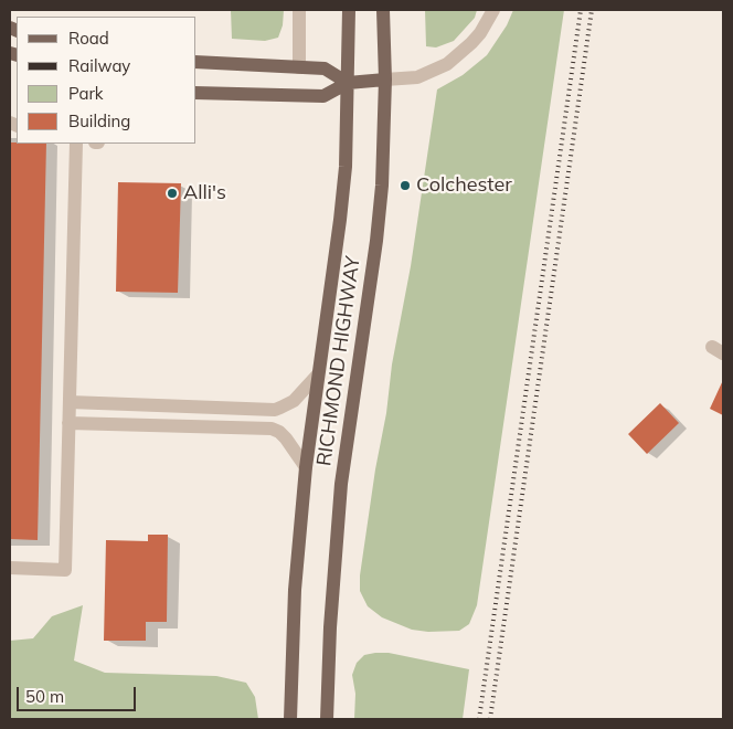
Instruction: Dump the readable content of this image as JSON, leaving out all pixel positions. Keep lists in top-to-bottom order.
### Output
{
  "streets": {
    "main road": ["RICHMOND HIGHWAY"]
  },
  "places": ["Colchester", "Alli's"],
  "legend": [
    "Road",
    "Railway",
    "Park",
    "Building"
  ],
  "scale_bar": "50 m"
}
